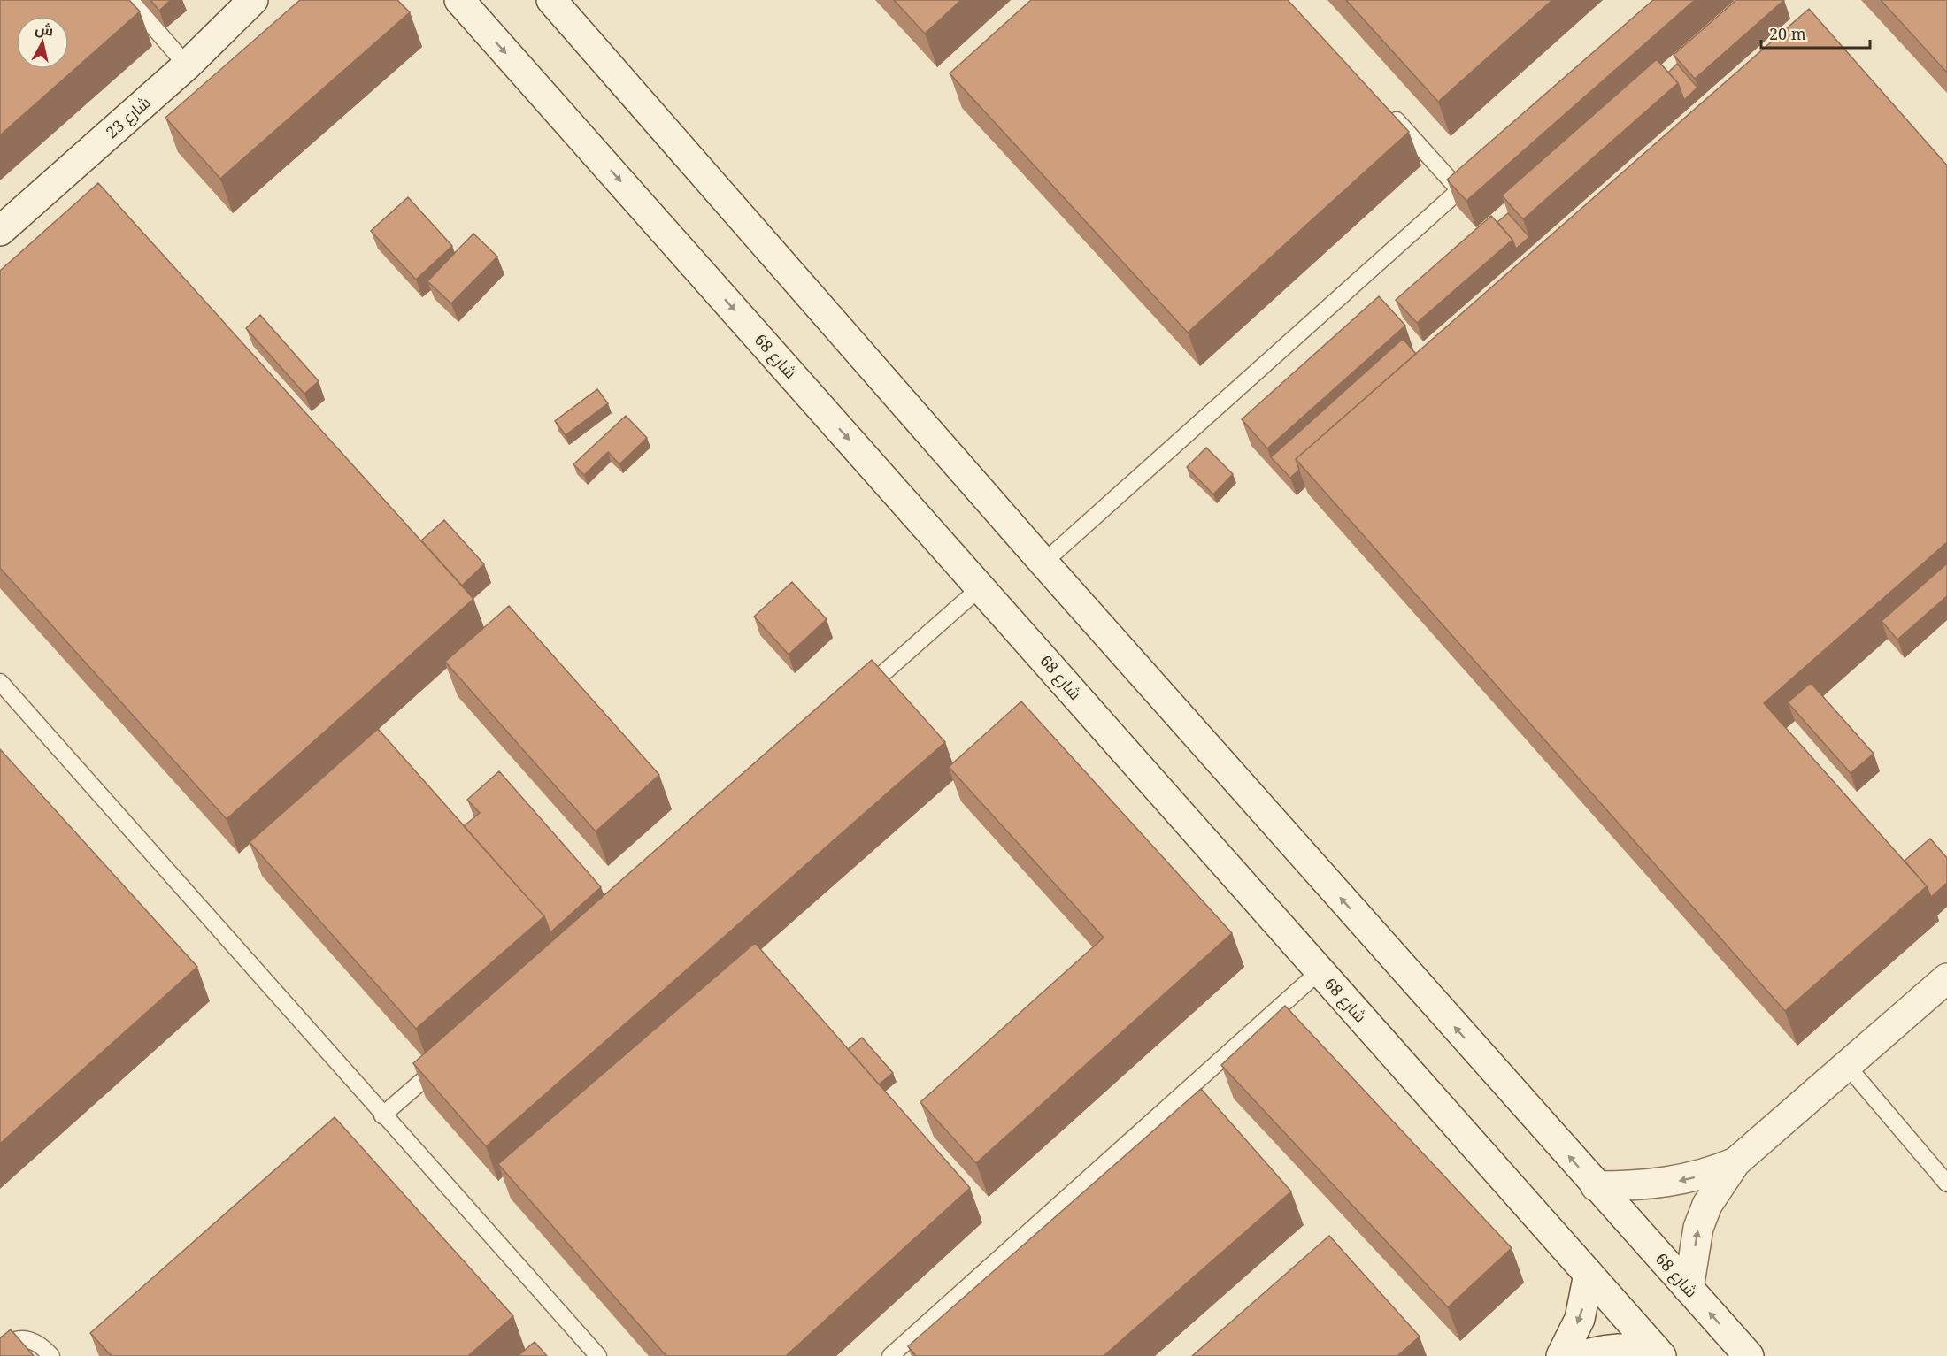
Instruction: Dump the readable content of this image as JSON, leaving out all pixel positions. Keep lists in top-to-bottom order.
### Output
{
  "streets": {
    "street": ["شارع 23", "شارع 68"]
  },
  "scale_bar": "20 m",
  "north": "top"
}
